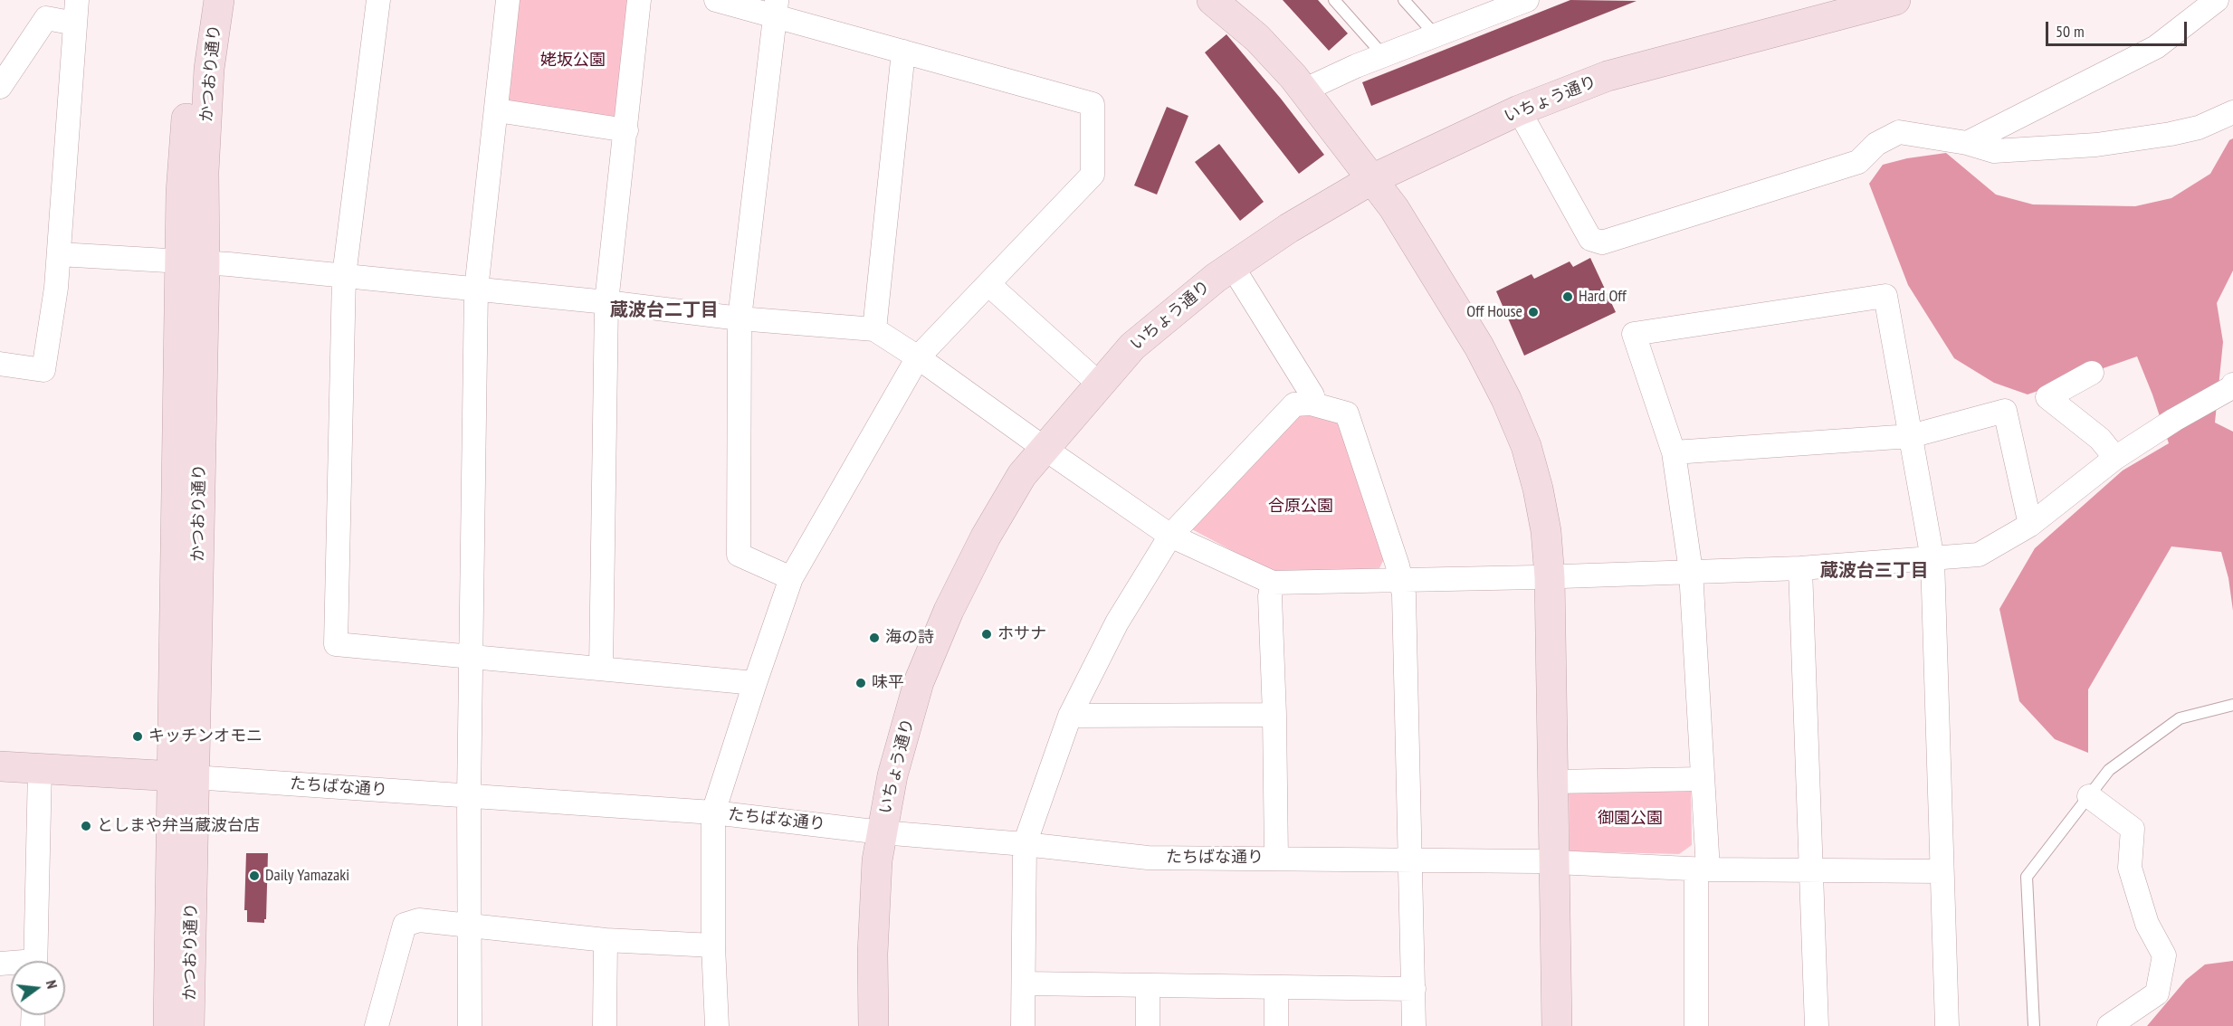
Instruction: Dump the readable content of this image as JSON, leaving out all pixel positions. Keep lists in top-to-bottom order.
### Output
{
  "streets": {
    "street": ["かつおり通り", "いちょう通り", "たちばな通り"]
  },
  "crossings": [
    ["かつおり通り", "たちばな通り"],
    ["いちょう通り", "たちばな通り"]
  ],
  "districts": ["蔵波台二丁目", "蔵波台三丁目"],
  "parks": ["姥坂公園", "合原公園", "御園公園"],
  "places": [
    "Hard Off",
    "Off House",
    "ホサナ",
    "海の詩",
    "味平",
    "キッチンオモニ",
    "としまや弁当蔵波台店",
    "Daily Yamazaki"
  ],
  "scale_bar": "50 m",
  "north": "right"
}
